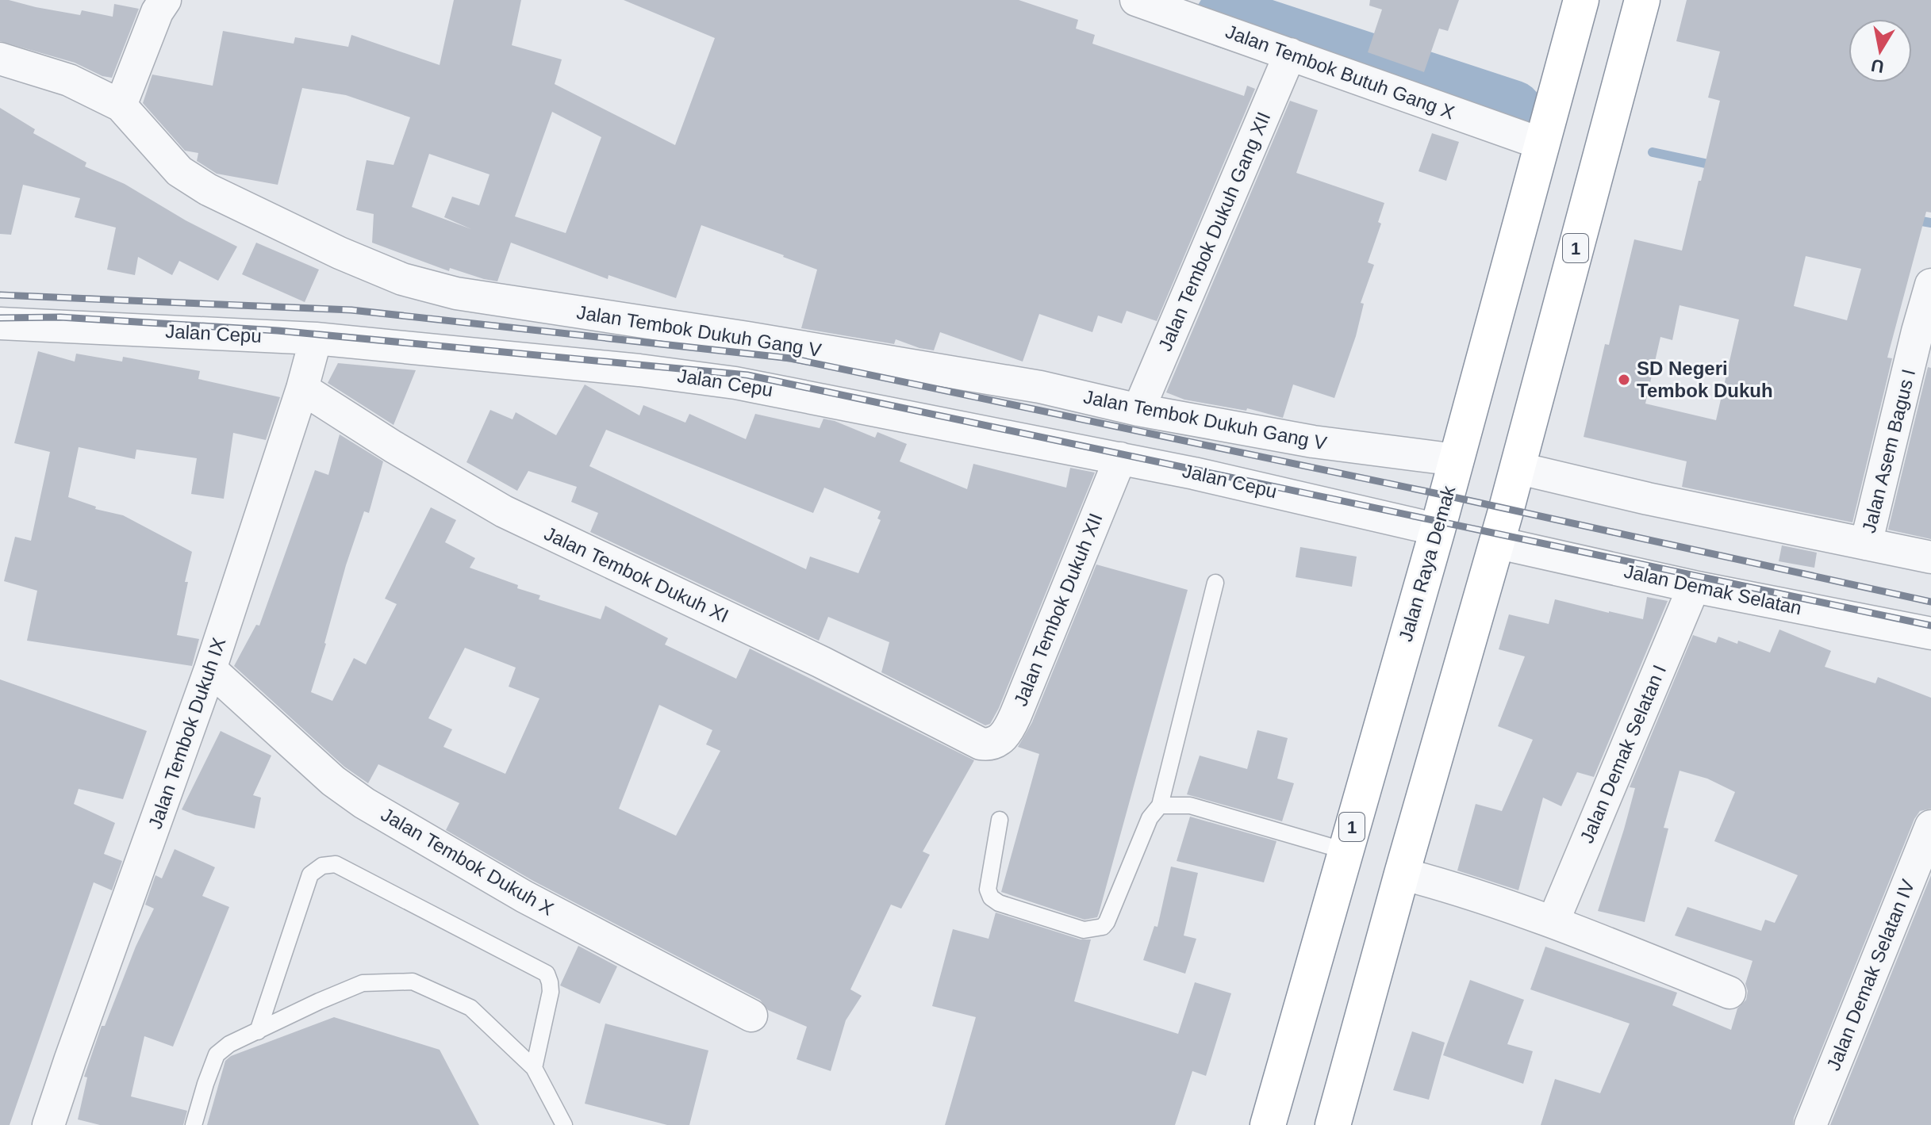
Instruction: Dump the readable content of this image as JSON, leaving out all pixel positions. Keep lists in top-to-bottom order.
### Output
{
  "streets": {
    "highway": ["1", "Jalan Raya Demak"],
    "street": [
      "Jalan Tembok Butuh Gang X",
      "Jalan Tembok Dukuh Gang XII",
      "Jalan Tembok Dukuh Gang V",
      "Jalan Cepu",
      "Jalan Asem Bagus I",
      "Jalan Tembok Dukuh XI",
      "Jalan Demak Selatan",
      "Jalan Tembok Dukuh XII",
      "Jalan Tembok Dukuh IX",
      "Jalan Demak Selatan I",
      "Jalan Tembok Dukuh X",
      "Jalan Demak Selatan IV"
    ]
  },
  "crossings": [
    ["Jalan Tembok Butuh Gang X", "Jalan Tembok Dukuh Gang XII"],
    ["Jalan Tembok Butuh Gang X", "Jalan Raya Demak"],
    ["Jalan Tembok Dukuh Gang XII", "Jalan Tembok Dukuh Gang V"],
    ["1", "Jalan Demak Selatan"],
    ["Jalan Tembok Dukuh Gang V", "Jalan Raya Demak"],
    ["Jalan Cepu", "Jalan Raya Demak"],
    ["Jalan Cepu", "Jalan Tembok Dukuh XII"],
    ["Jalan Cepu", "Jalan Tembok Dukuh IX"],
    ["Jalan Tembok Dukuh XI", "Jalan Tembok Dukuh XII"],
    ["Jalan Tembok Dukuh XI", "Jalan Tembok Dukuh IX"],
    ["Jalan Demak Selatan", "Jalan Demak Selatan I"],
    ["Jalan Tembok Dukuh IX", "Jalan Tembok Dukuh X"]
  ],
  "places": ["SD Negeri Tembok Dukuh"],
  "north": "bottom"
}
